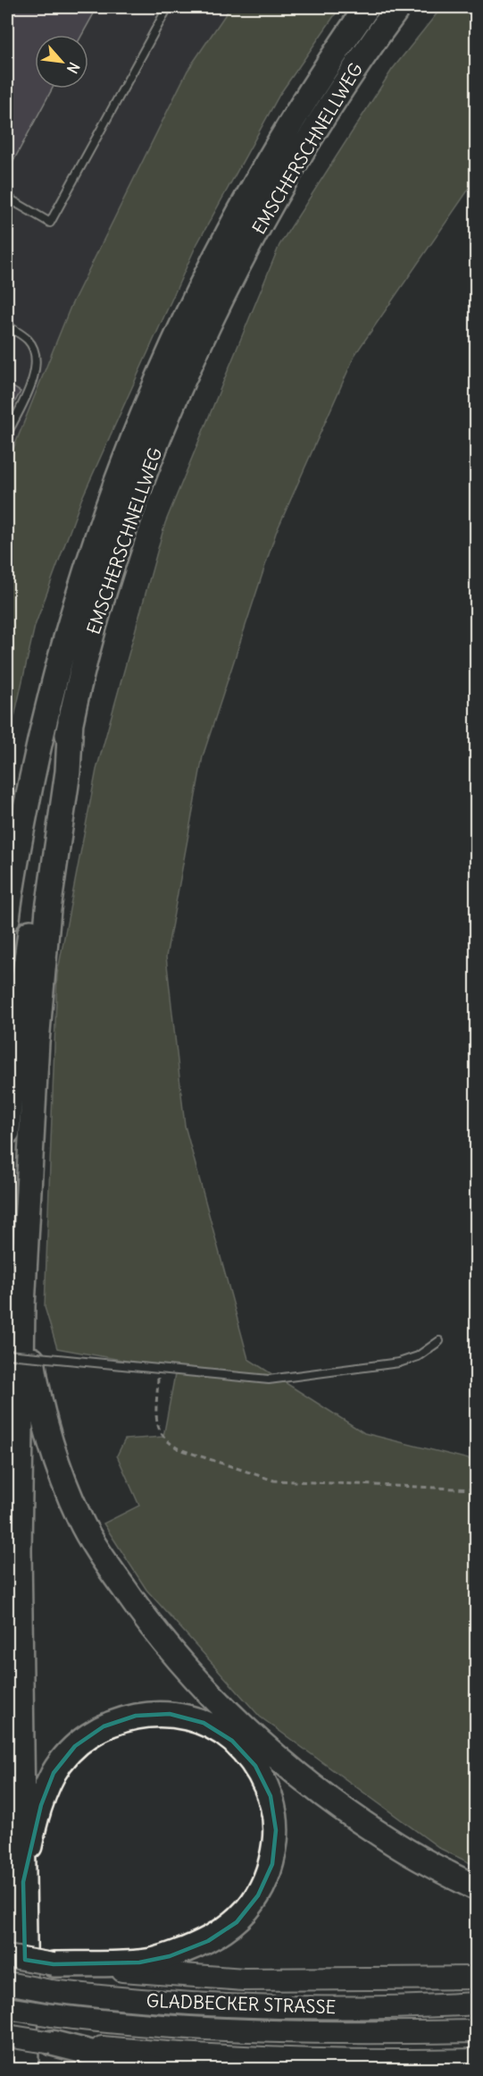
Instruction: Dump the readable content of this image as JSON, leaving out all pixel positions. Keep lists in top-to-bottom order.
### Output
{
  "streets": {
    "highway": ["EMSCHERSCHNELLWEG", "GLADBECKER STRASSE"]
  },
  "north": "bottom right"
}
